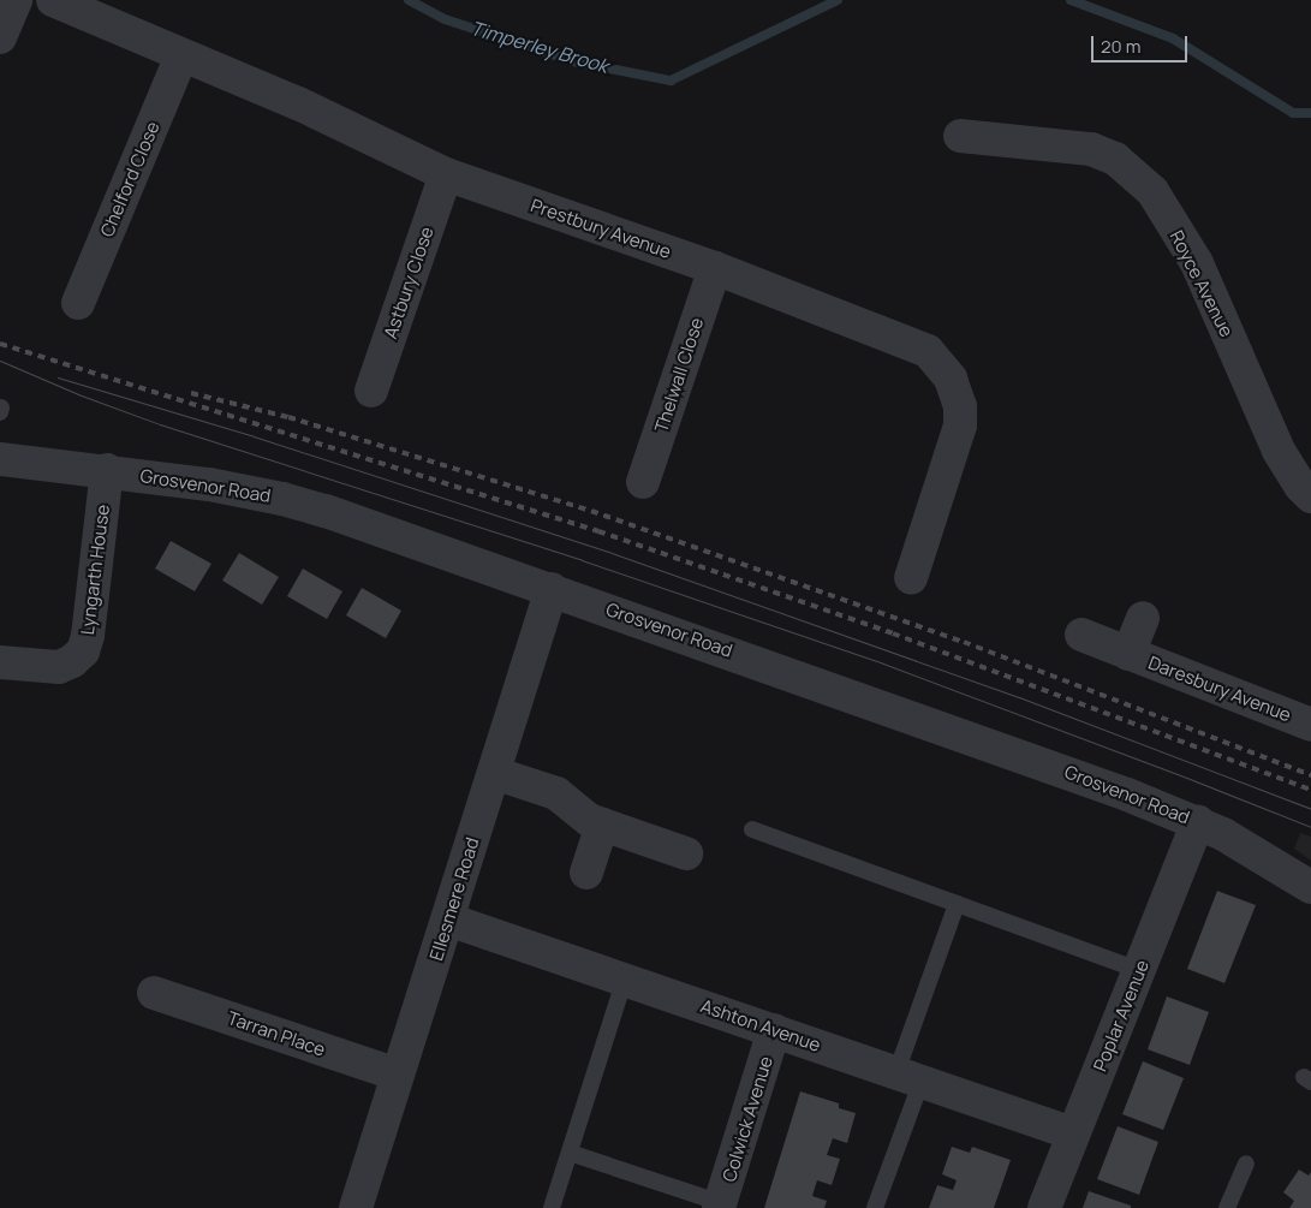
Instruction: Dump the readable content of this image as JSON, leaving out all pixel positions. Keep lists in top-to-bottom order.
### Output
{
  "streets": {
    "street": [
      "Chelford Close",
      "Prestbury Avenue",
      "Astbury Close",
      "Royce Avenue",
      "Thelwall Close",
      "Grosvenor Road",
      "Lyngarth House",
      "Daresbury Avenue",
      "Ellesmere Road",
      "Poplar Avenue",
      "Ashton Avenue",
      "Tarran Place",
      "Colwick Avenue"
    ]
  },
  "crossings": [
    ["Chelford Close", "Prestbury Avenue"],
    ["Prestbury Avenue", "Astbury Close"],
    ["Prestbury Avenue", "Thelwall Close"],
    ["Grosvenor Road", "Lyngarth House"],
    ["Grosvenor Road", "Ellesmere Road"],
    ["Grosvenor Road", "Poplar Avenue"],
    ["Ellesmere Road", "Ashton Avenue"],
    ["Ellesmere Road", "Tarran Place"],
    ["Poplar Avenue", "Ashton Avenue"],
    ["Ashton Avenue", "Colwick Avenue"]
  ],
  "water": ["Timperley Brook"],
  "scale_bar": "20 m"
}
